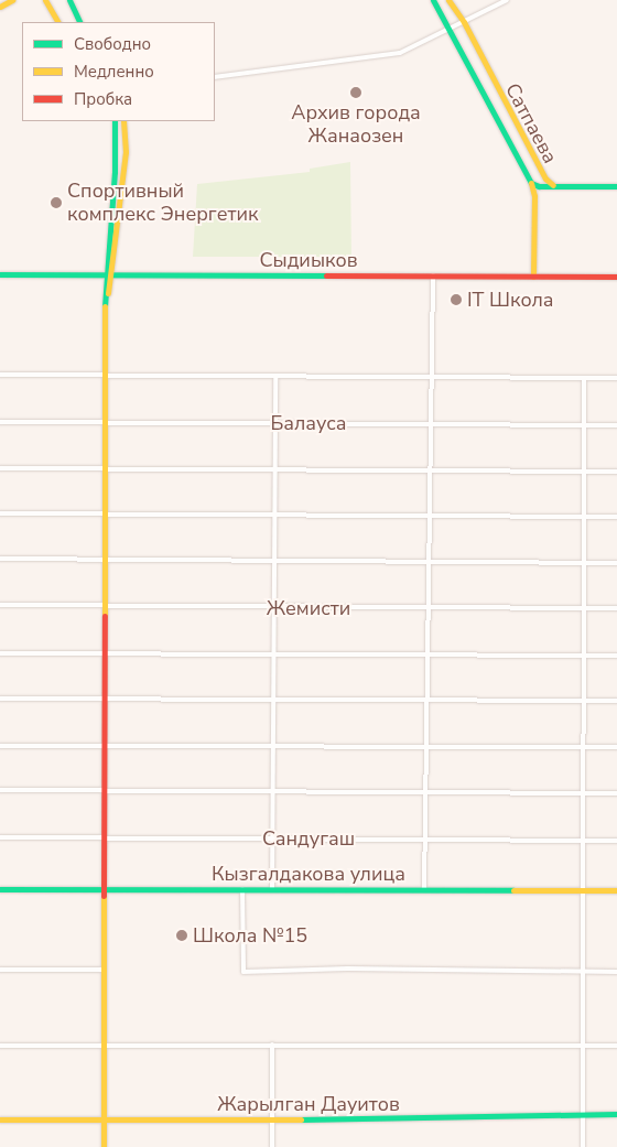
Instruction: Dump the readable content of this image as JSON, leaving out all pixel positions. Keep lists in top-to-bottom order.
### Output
{
  "streets": {
    "street": [
      "Сатпаева",
      "Сыдиыков",
      "Балауса",
      "Жемисти",
      "Сандугаш",
      "Кызгалдакова улица",
      "Жарылган Дауитов"
    ]
  },
  "places": [
    "Архив города Жанаозен",
    "Спортивный комплекс Энергетик",
    "IT Школа",
    "Школа №15"
  ],
  "legend": ["Свободно", "Медленно", "Пробка"]
}
